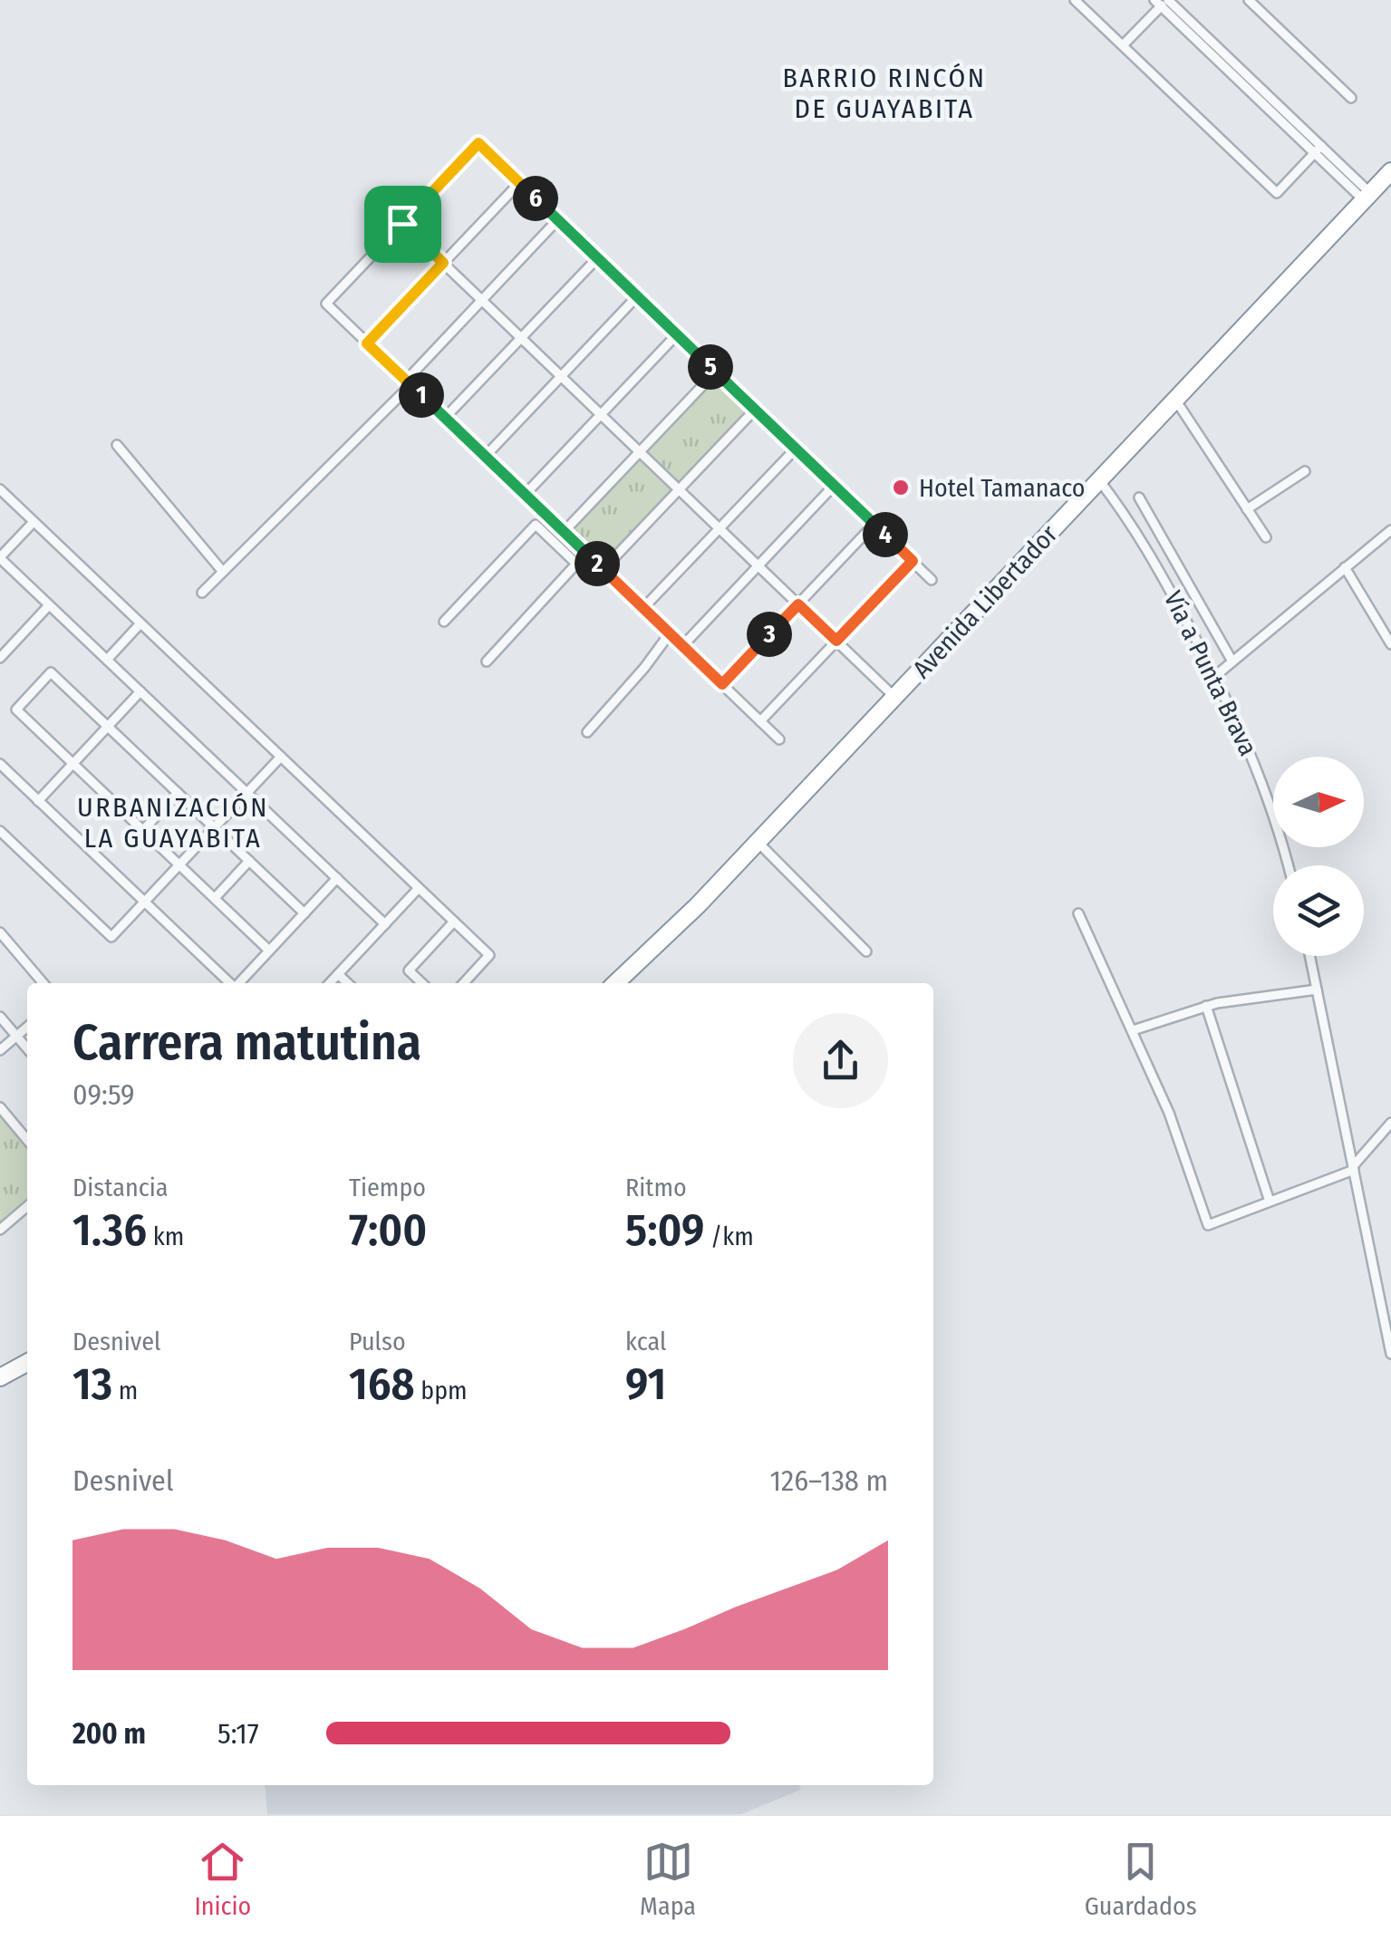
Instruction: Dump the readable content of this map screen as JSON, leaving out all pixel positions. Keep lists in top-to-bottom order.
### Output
{
  "streets": {
    "highway": ["Avenida Libertador"],
    "street": ["Vía a Punta Brava"]
  },
  "crossings": [
    ["Avenida Libertador", "Vía a Punta Brava"]
  ],
  "districts": ["BARRIO RINCÓN DE GUAYABITA", "URBANIZACIÓN LA GUAYABITA"],
  "places": ["Hotel Tamanaco"],
  "north": "right",
  "page": {
    "pins": [
      "6",
      "5",
      "1",
      "4",
      "2",
      "3"
    ],
    "heading": ["Carrera matutina", "09:59"],
    "stats": [
      ["Distancia", "1.36 km"],
      ["Tiempo", "7:00"],
      ["Ritmo", "5:09 /km"],
      ["Desnivel", "13 m"],
      ["Pulso", "168 bpm"],
      ["kcal", "91"]
    ],
    "chart": ["Desnivel", "126–138 m"],
    "list": [
      {
        "name": "200 m",
        "note": "5:17"
      }
    ],
    "tabs": ["Inicio", "Mapa", "Guardados"]
  }
}
